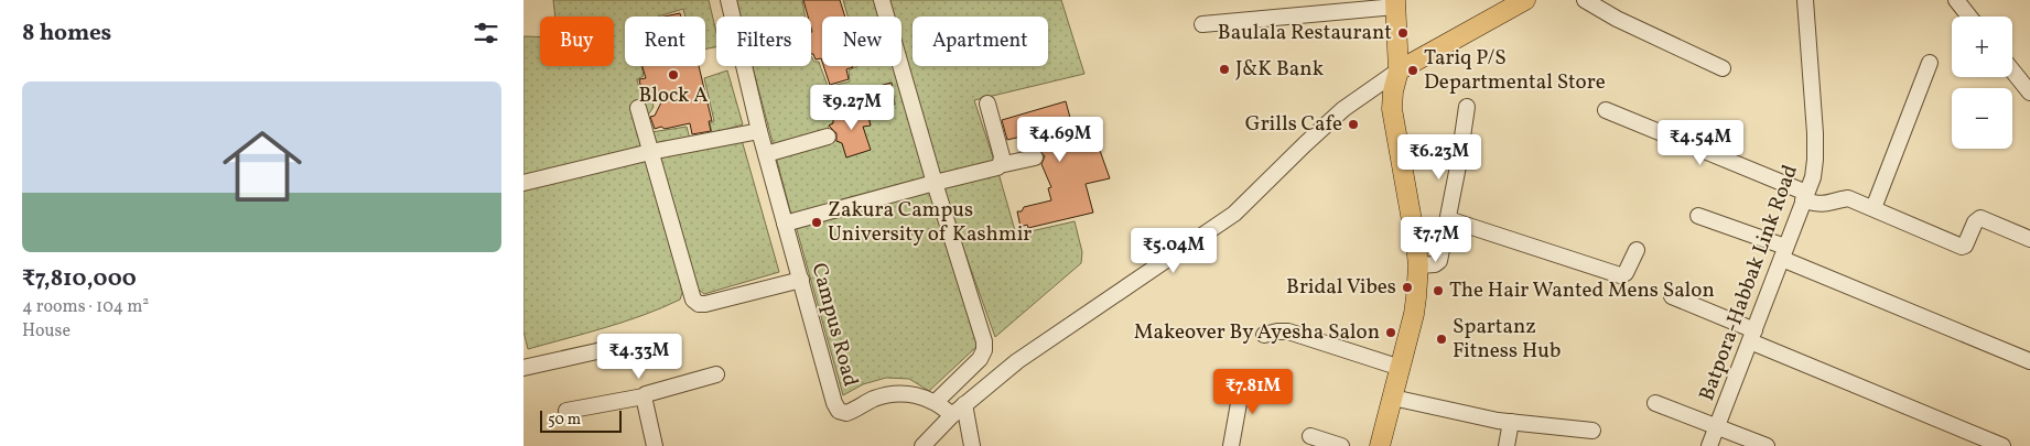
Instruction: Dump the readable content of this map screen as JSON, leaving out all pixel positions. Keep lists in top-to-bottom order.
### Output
{
  "streets": {
    "street": ["Batpora-Habbak Link Road", "Campus Road"]
  },
  "places": [
    "Baulala Restaurant",
    "J&K Bank",
    "Tariq P/S Departmental Store",
    "Block A",
    "Grills Cafe",
    "Zakura Campus University of Kashmir",
    "Bridal Vibes",
    "The Hair Wanted Mens Salon",
    "Makeover By Ayesha Salon",
    "Spartanz Fitness Hub"
  ],
  "scale_bar": "50 m",
  "page": {
    "heading": "8 homes",
    "map_buttons": ["+", "−"],
    "chip": [
      "Buy",
      "Rent",
      "Filters",
      "New",
      "Apartment"
    ],
    "list": [
      {
        "name": "₹7,810,000",
        "note": "4 rooms · 104 m² · House"
      }
    ],
    "price": [
      "₹9.27M",
      "₹4.69M",
      "₹4.54M",
      "₹6.23M",
      "₹7.7M",
      "₹5.04M",
      "₹4.33M",
      "₹7.81M"
    ],
    "scale": "50 m"
  }
}
